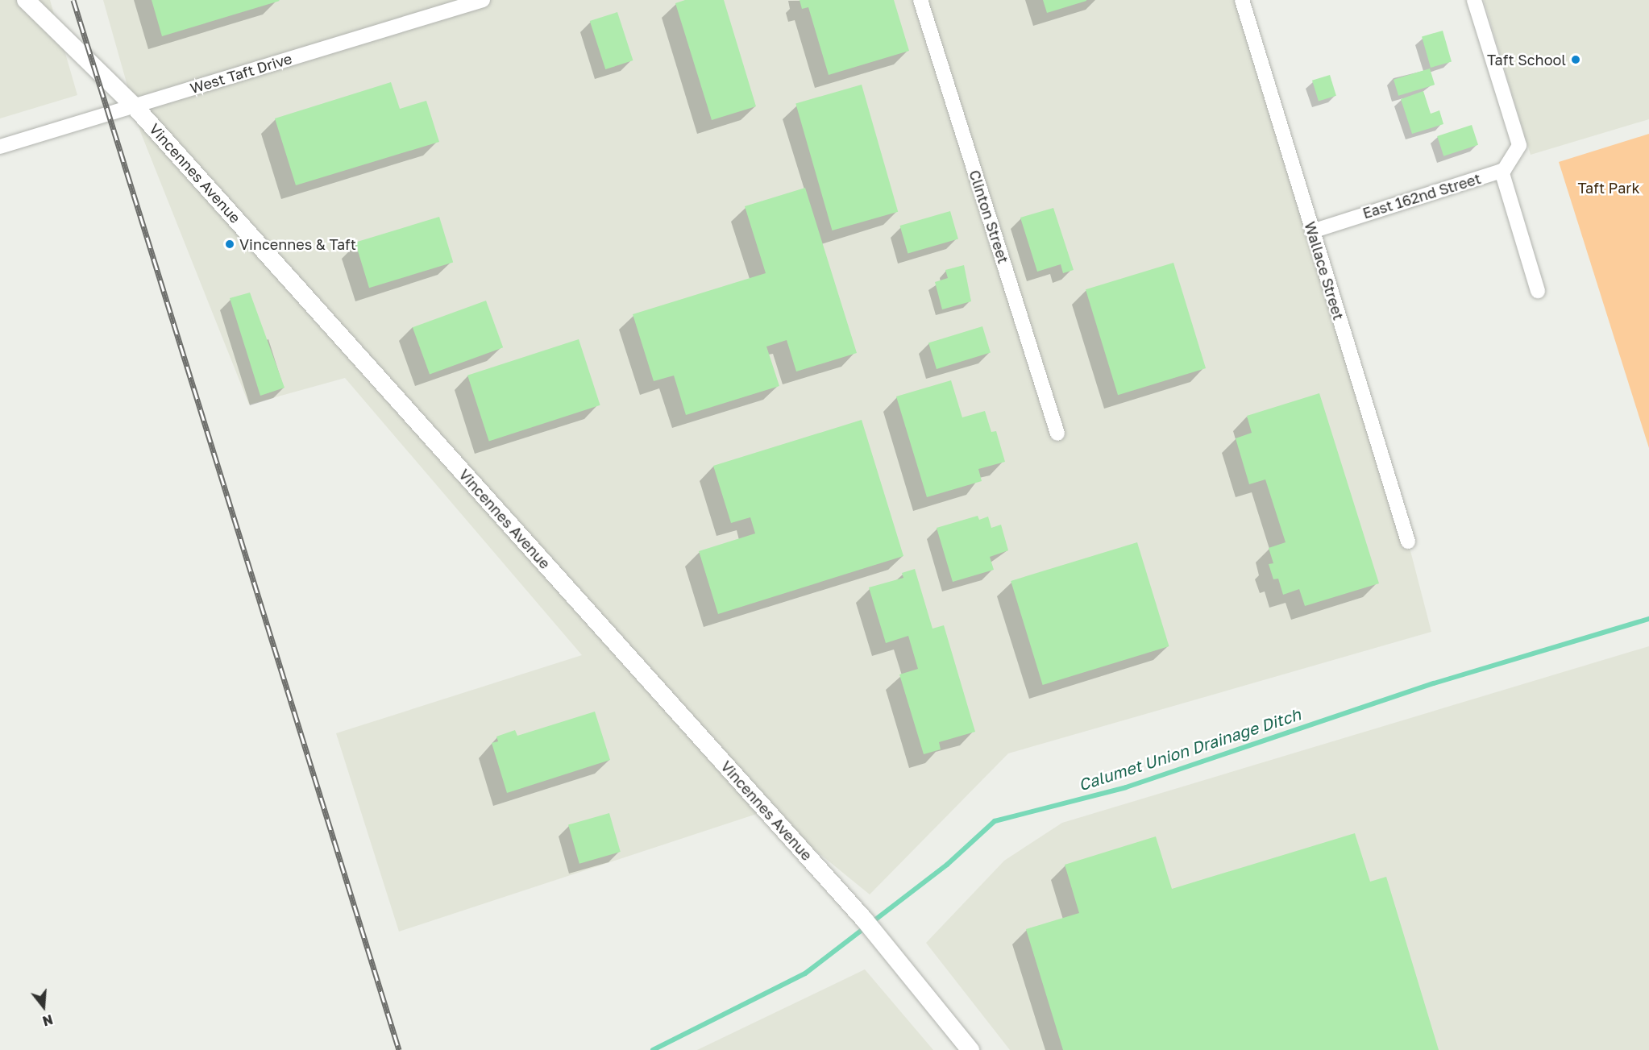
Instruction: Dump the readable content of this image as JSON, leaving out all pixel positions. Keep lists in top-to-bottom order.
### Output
{
  "streets": {
    "street": [
      "West Taft Drive",
      "Vincennes Avenue",
      "East 162nd Street",
      "Clinton Street",
      "Wallace Street"
    ]
  },
  "crossings": [
    ["West Taft Drive", "Vincennes Avenue"],
    ["East 162nd Street", "Wallace Street"]
  ],
  "water": ["Calumet Union Drainage Ditch"],
  "parks": ["Taft Park"],
  "places": ["Taft School", "Vincennes & Taft"],
  "north": "bottom"
}
